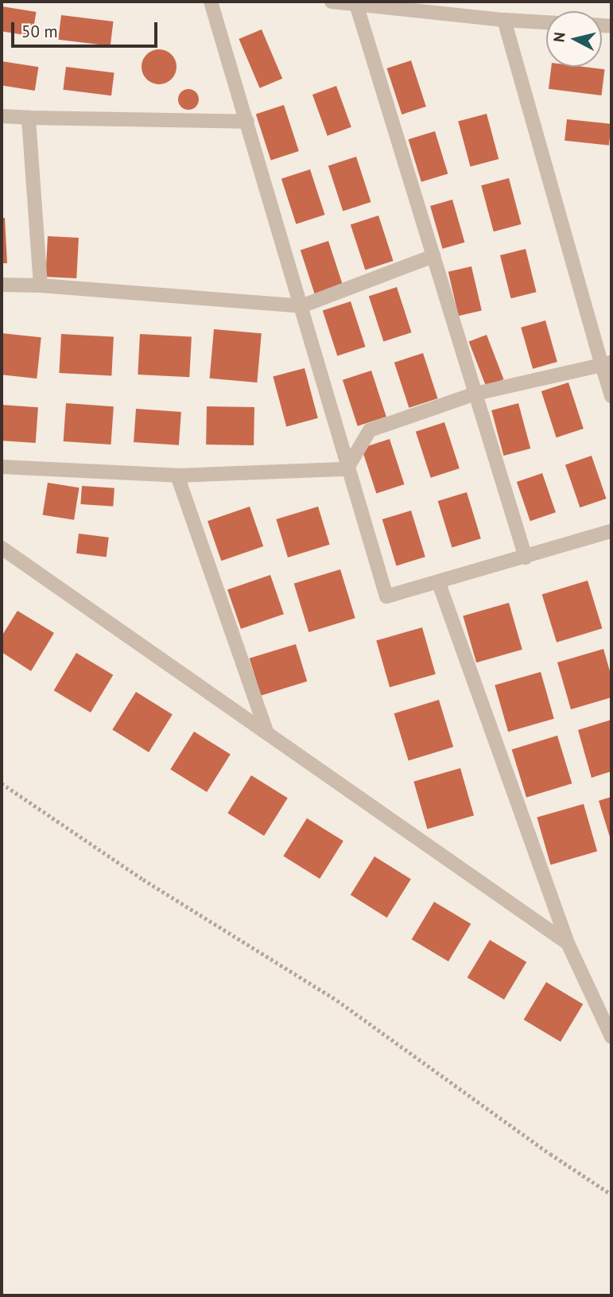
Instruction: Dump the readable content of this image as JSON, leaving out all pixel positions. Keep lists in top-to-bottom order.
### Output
{
  "scale_bar": "50 m",
  "north": "left"
}
